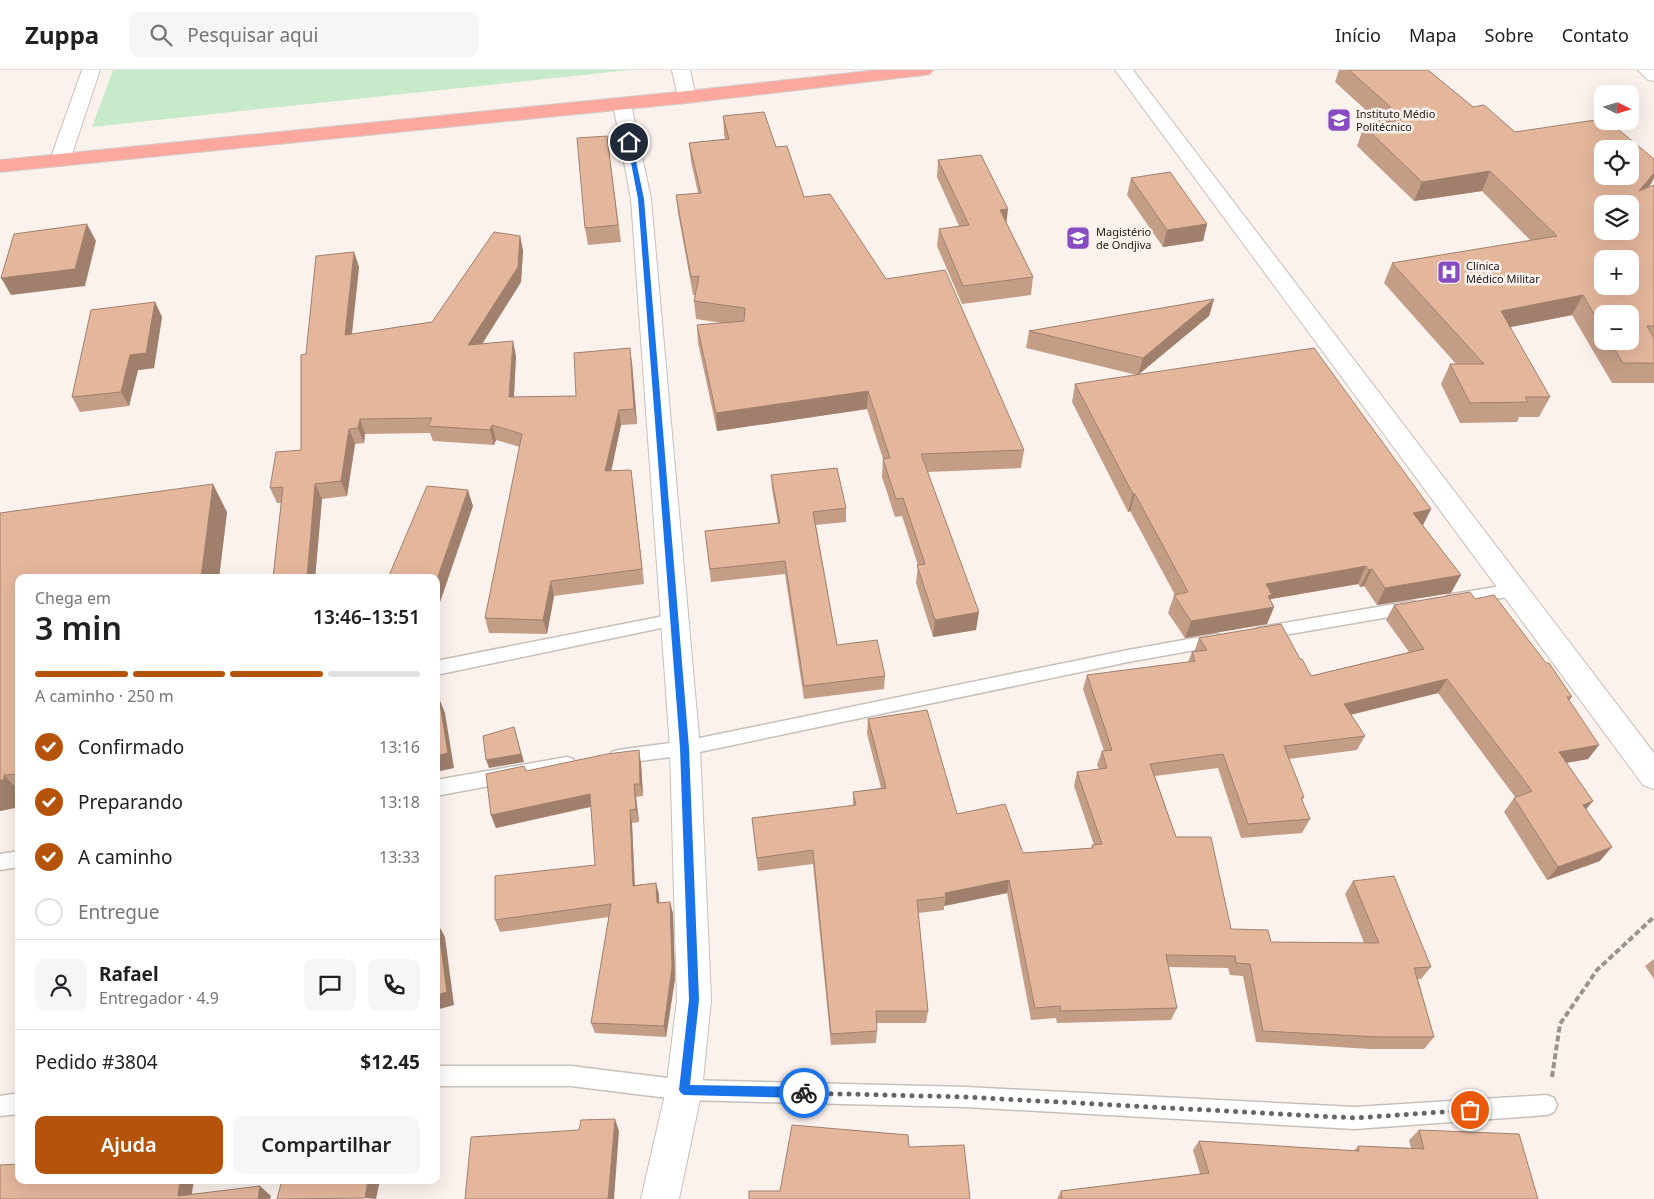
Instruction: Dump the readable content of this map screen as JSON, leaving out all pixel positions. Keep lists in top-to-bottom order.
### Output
{
  "places": {
    "school or university": ["Instituto Médio Politécnico", "Magistério de Ondjiva"],
    "hospital": ["Clínica Médico Militar"]
  },
  "north": "right",
  "page": {
    "header": "Zuppa",
    "search": "Pesquisar aqui",
    "nav": [
      "Início",
      "Mapa",
      "Sobre",
      "Contato"
    ],
    "map_buttons": ["+", "−"],
    "heading": ["3 min", "Chega em", "13:46–13:51"],
    "panel": [
      "Rafael",
      "Entregador · 4.9",
      "Pedido #3804",
      "$12.45"
    ],
    "bar": "A caminho · 250 m",
    "list": [
      ["Confirmado", "13:16"],
      ["Preparando", "13:18"],
      ["A caminho", "13:33"],
      "Entregue"
    ],
    "buttons": ["Ajuda", "Compartilhar"]
  }
}
